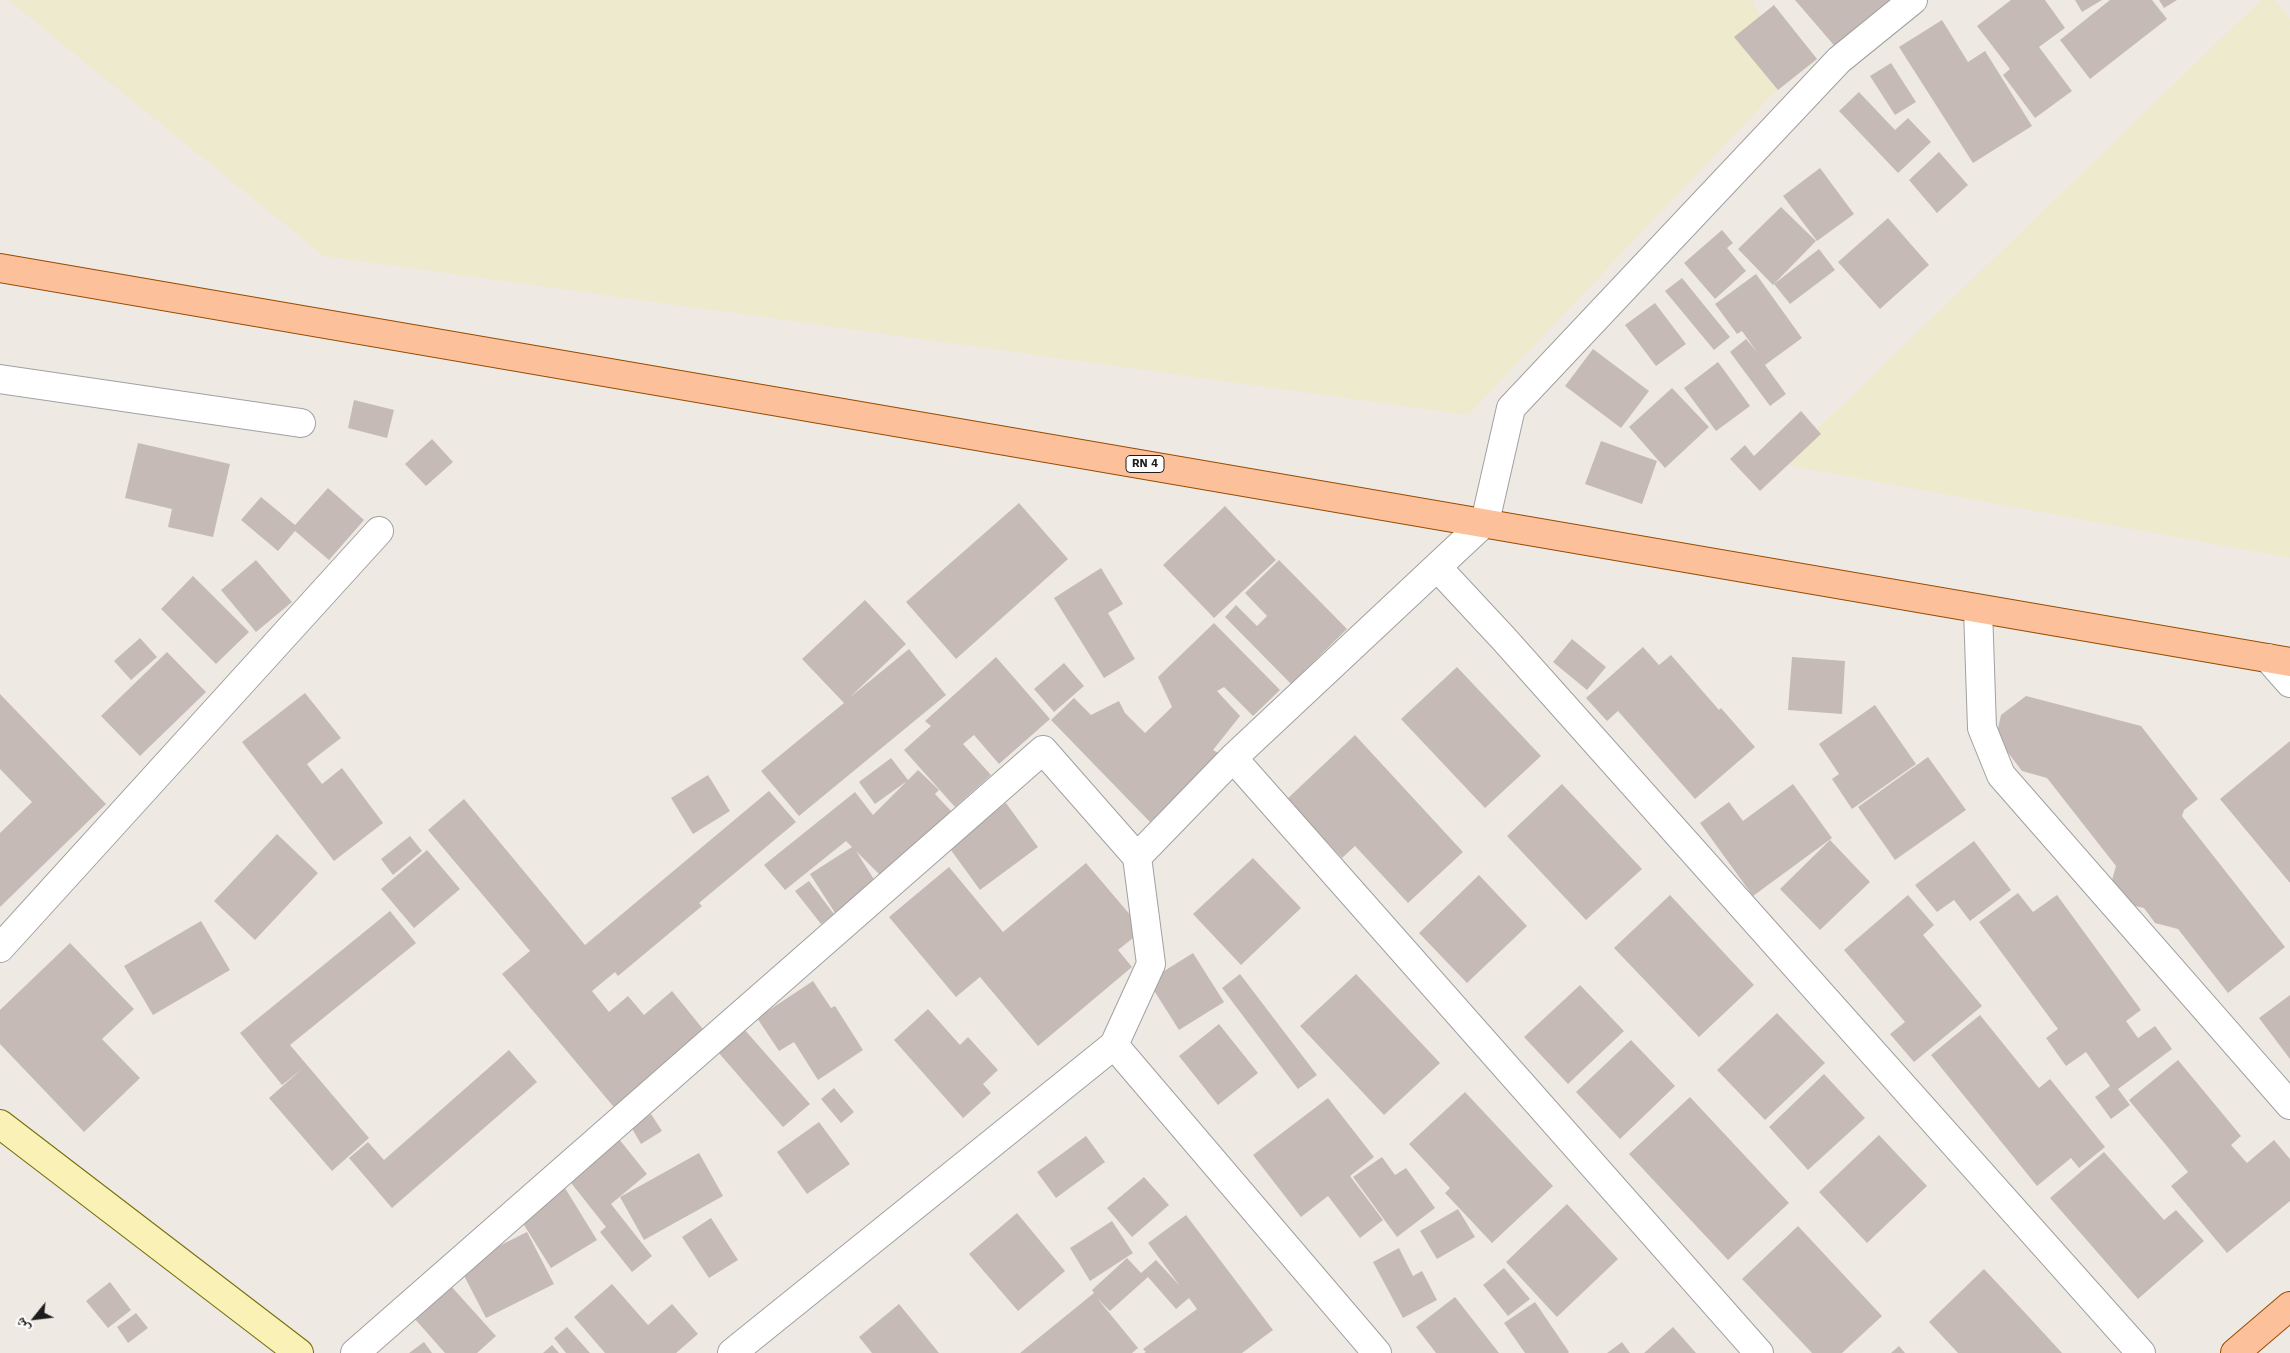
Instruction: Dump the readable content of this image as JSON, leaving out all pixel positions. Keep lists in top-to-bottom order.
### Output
{
  "streets": {
    "main road": ["RN 4"]
  },
  "north": "bottom left"
}
